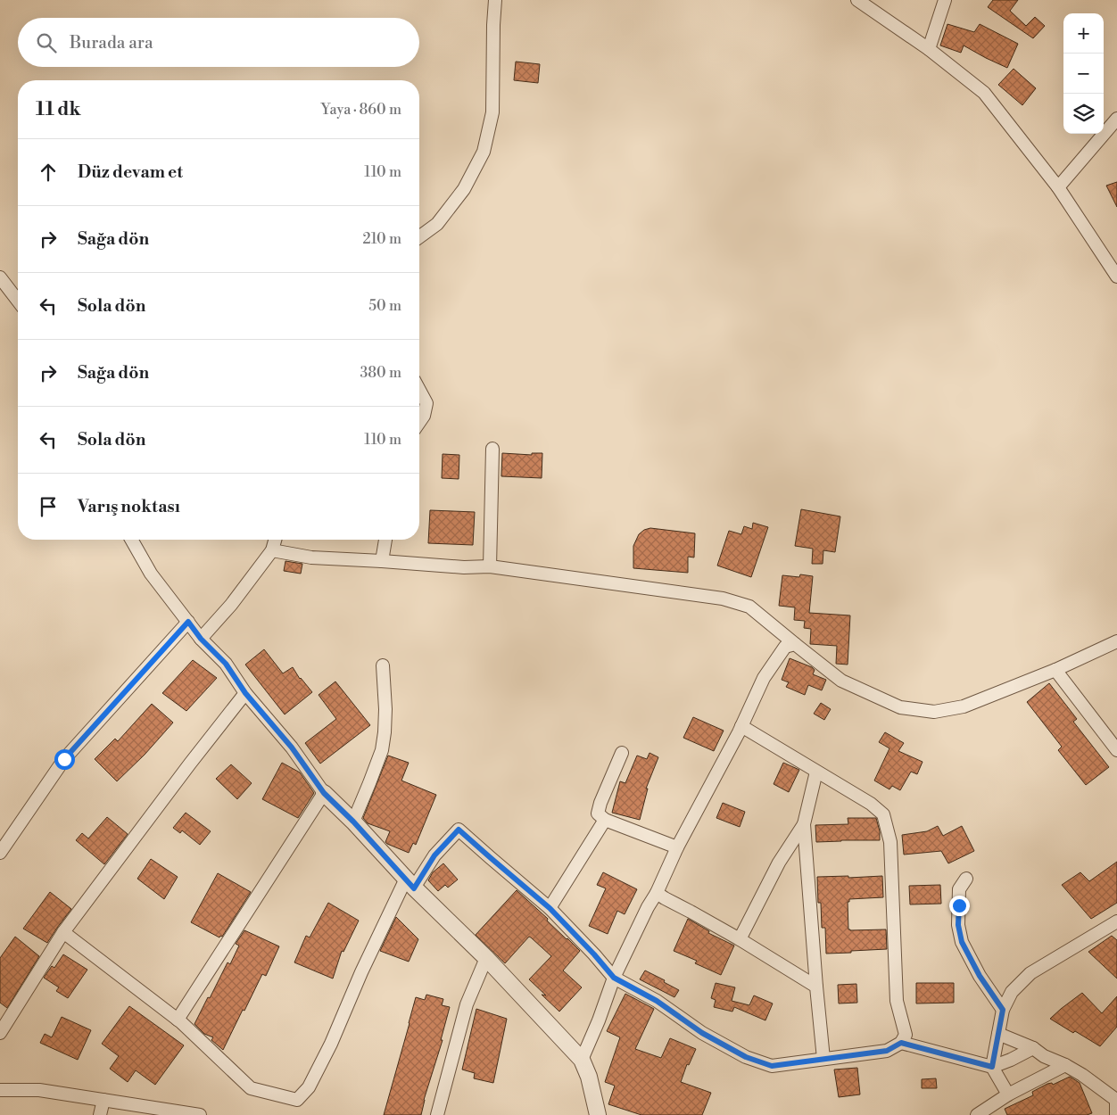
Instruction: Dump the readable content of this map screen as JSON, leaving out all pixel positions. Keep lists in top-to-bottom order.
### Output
{
  "page": {
    "map_buttons": ["+", "−"],
    "search": "Burada ara",
    "heading": ["11 dk", "Yaya · 860 m"],
    "list": [
      ["Düz devam et", "110 m"],
      ["Sağa dön", "210 m"],
      ["Sola dön", "50 m"],
      ["Sağa dön", "380 m"],
      ["Sola dön", "110 m"],
      "Varış noktası"
    ]
  }
}
